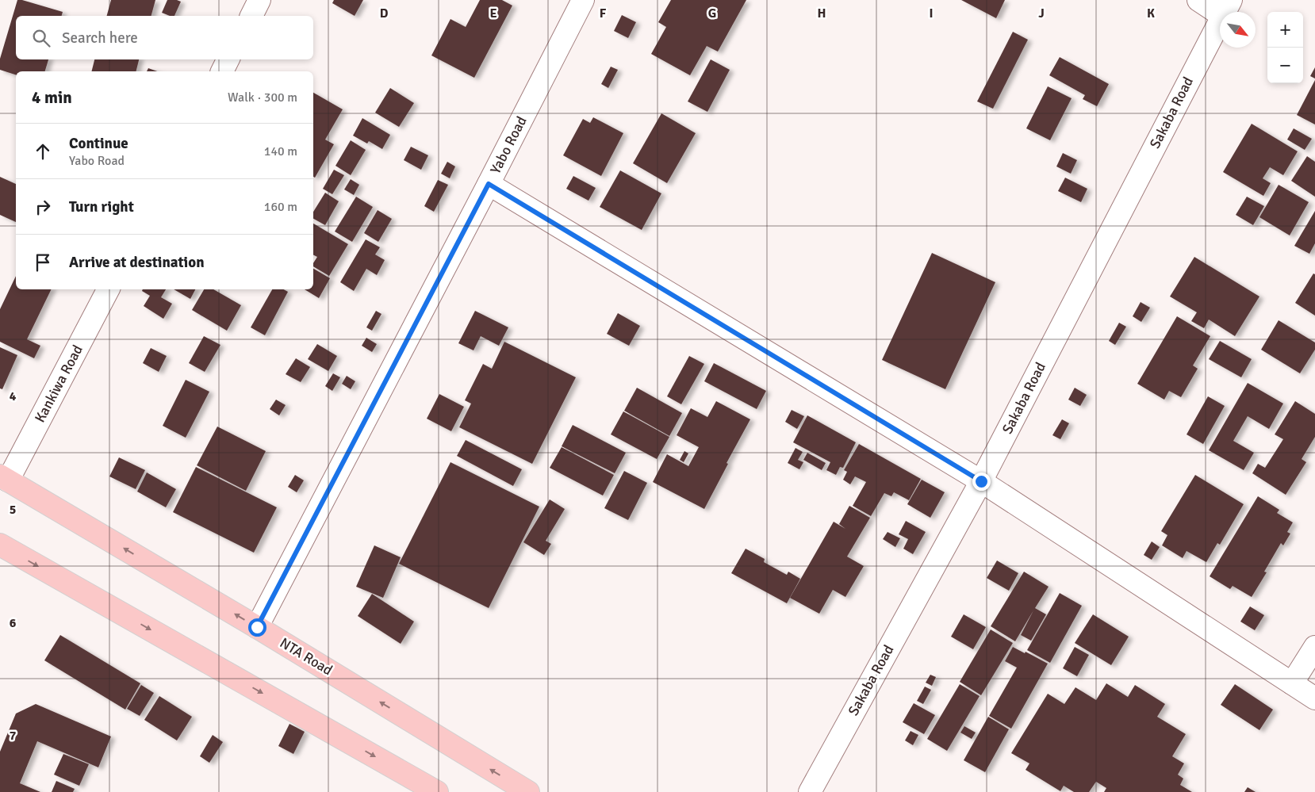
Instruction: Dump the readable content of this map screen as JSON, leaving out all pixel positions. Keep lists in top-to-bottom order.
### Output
{
  "streets": {
    "main road": ["NTA Road"],
    "street": ["Sakaba Road", "Yabo Road", "Kankiwa Road"]
  },
  "crossings": [
    ["Yabo Road", "NTA Road"],
    ["Kankiwa Road", "NTA Road"]
  ],
  "north": "bottom right",
  "page": {
    "map_buttons": ["+", "−"],
    "search": "Search here",
    "heading": ["4 min", "Walk · 300 m"],
    "list": [
      ["Continue", "Yabo Road", "140 m"],
      ["Turn right", "160 m"],
      "Arrive at destination"
    ]
  },
  "grid": {
    "columns": [
      "D",
      "E",
      "F",
      "G",
      "H",
      "I",
      "J",
      "K"
    ],
    "rows": [
      "4",
      "5",
      "6",
      "7"
    ]
  }
}
